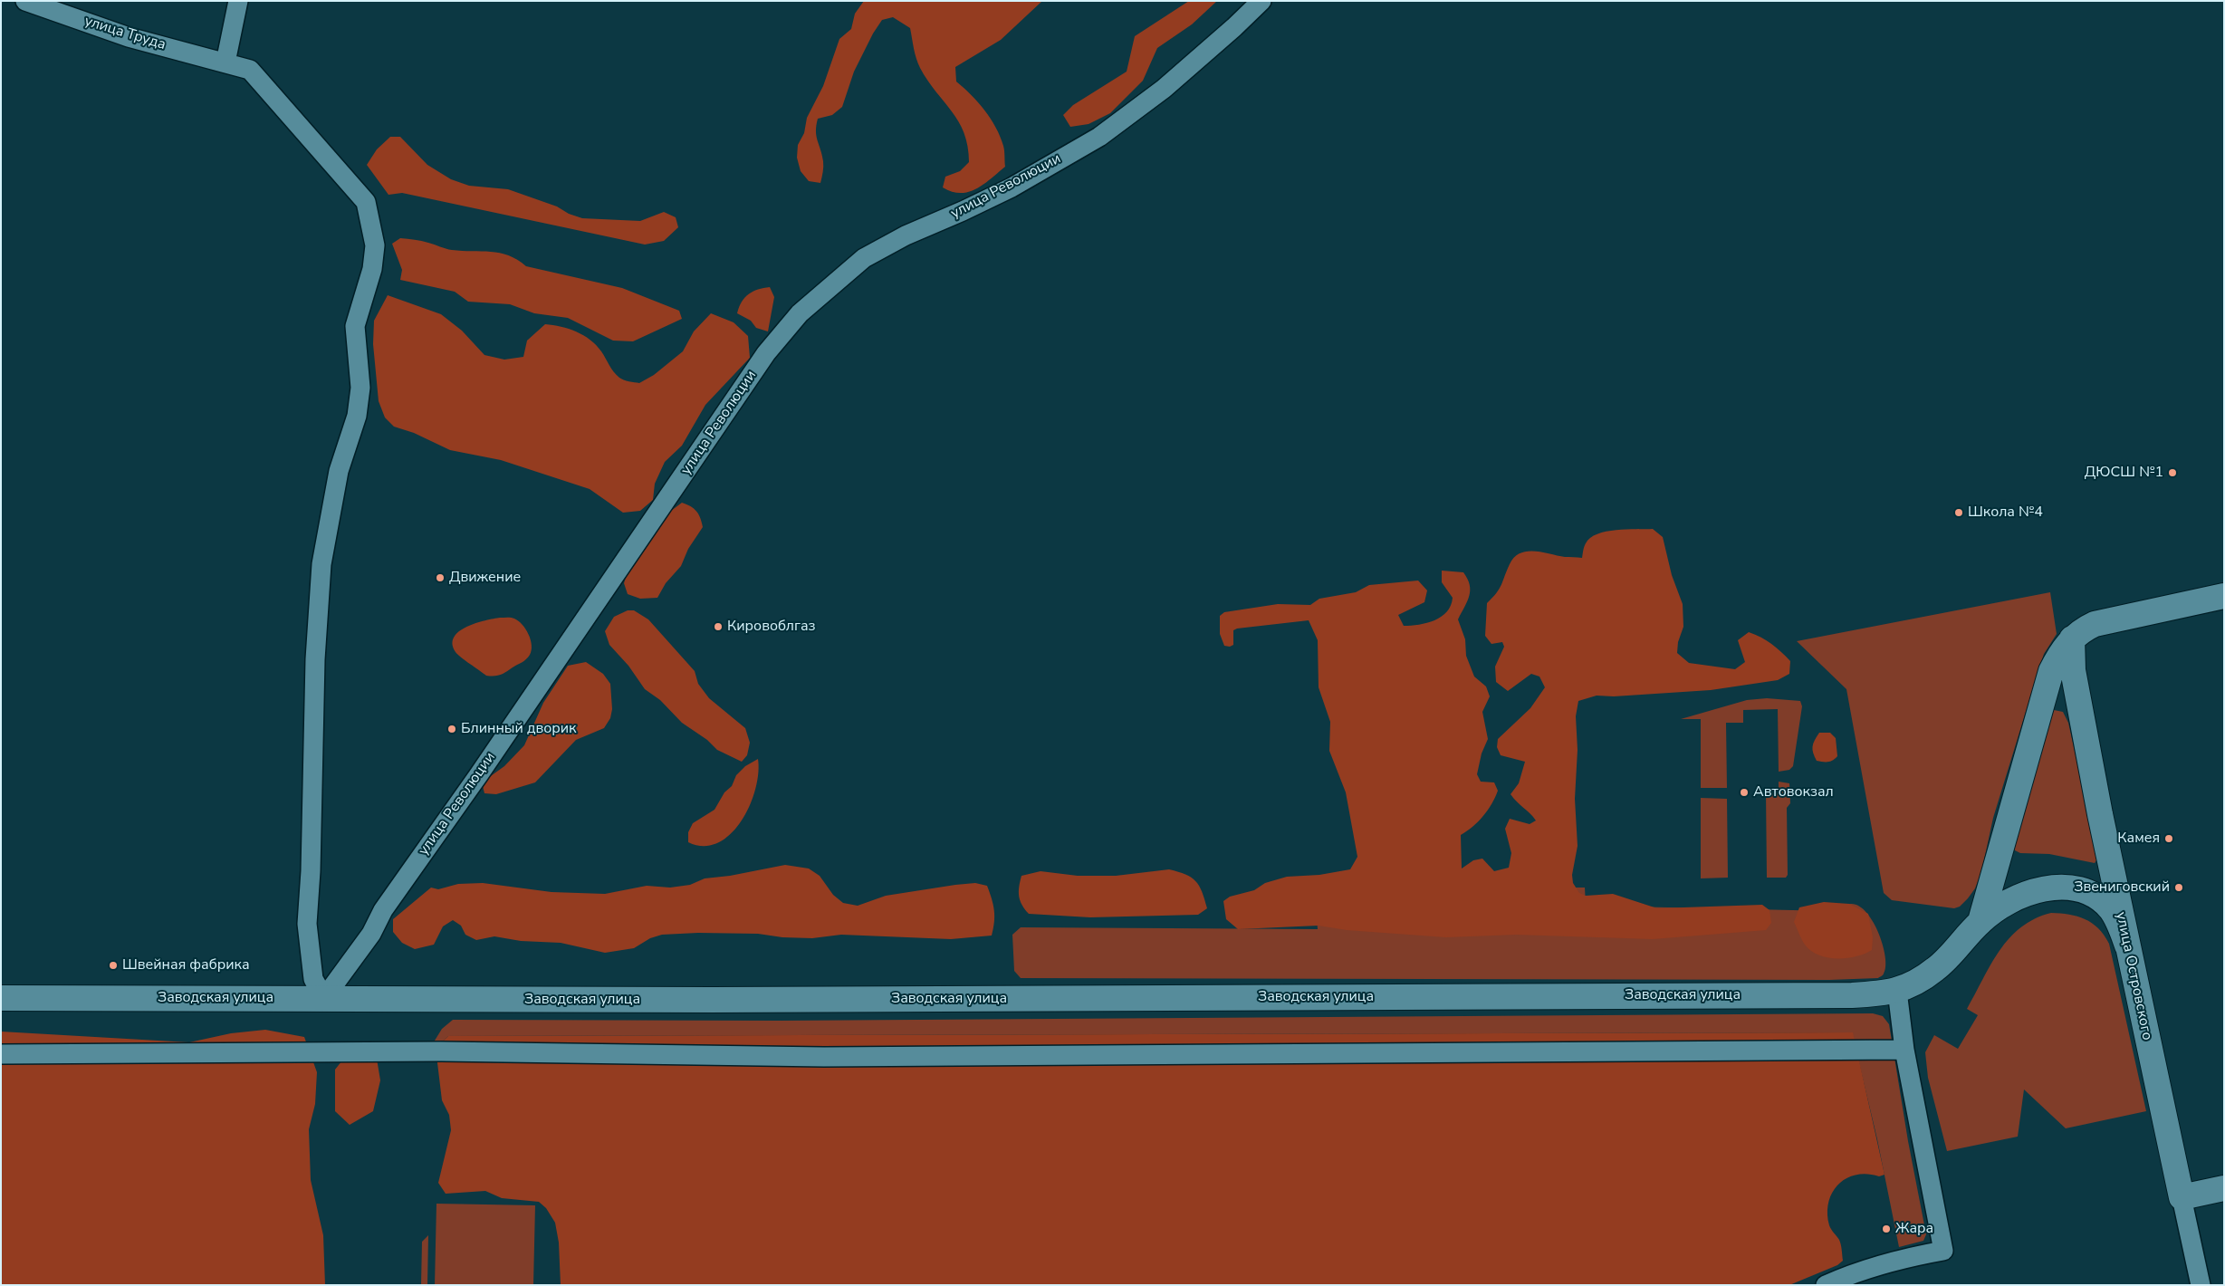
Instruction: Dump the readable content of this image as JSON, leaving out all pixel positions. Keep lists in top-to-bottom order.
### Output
{
  "streets": {
    "main road": ["улица Островского", "Заводская улица"],
    "street": ["улица Труда", "улица Революции"]
  },
  "crossings": [
    ["улица Труда", "улица Революции"],
    ["улица Труда", "Заводская улица"],
    ["улица Революции", "Заводская улица"]
  ],
  "places": [
    "ДЮСШ №1",
    "Школа №4",
    "Движение",
    "Кировоблгаз",
    "Блинный дворик",
    "Автовокзал",
    "Камея",
    "Звениговский",
    "Швейная фабрика",
    "Жара"
  ]
}
